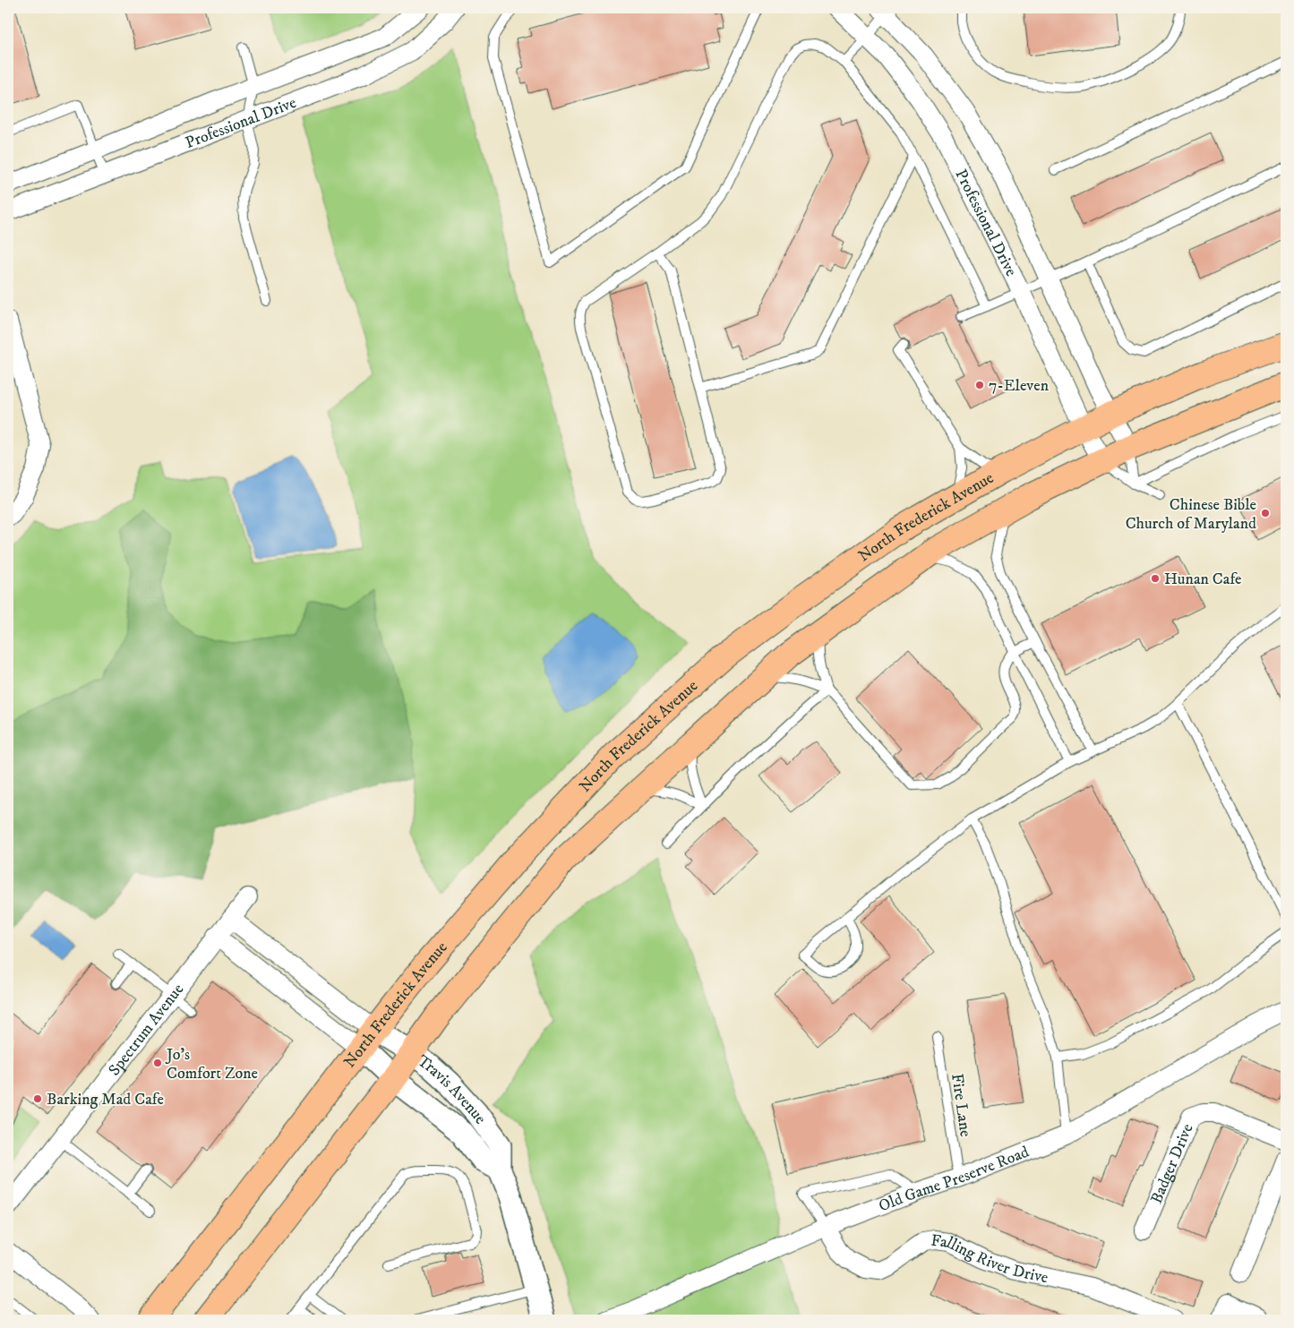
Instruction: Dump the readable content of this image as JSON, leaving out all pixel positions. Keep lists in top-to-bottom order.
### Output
{
  "streets": {
    "main road": ["North Frederick Avenue"],
    "street": [
      "Professional Drive",
      "Spectrum Avenue",
      "Travis Avenue",
      "Badger Drive",
      "Old Game Preserve Road",
      "Falling River Drive"
    ],
    "lane": ["Fire Lane"]
  },
  "crossings": [
    ["Professional Drive", "North Frederick Avenue"],
    ["North Frederick Avenue", "Travis Avenue"],
    ["Fire Lane", "Old Game Preserve Road"],
    ["Old Game Preserve Road", "Falling River Drive"]
  ],
  "places": [
    "7-Eleven",
    "Chinese Bible Church of Maryland",
    "Hunan Cafe",
    "Jo's Comfort Zone",
    "Barking Mad Cafe"
  ]
}
